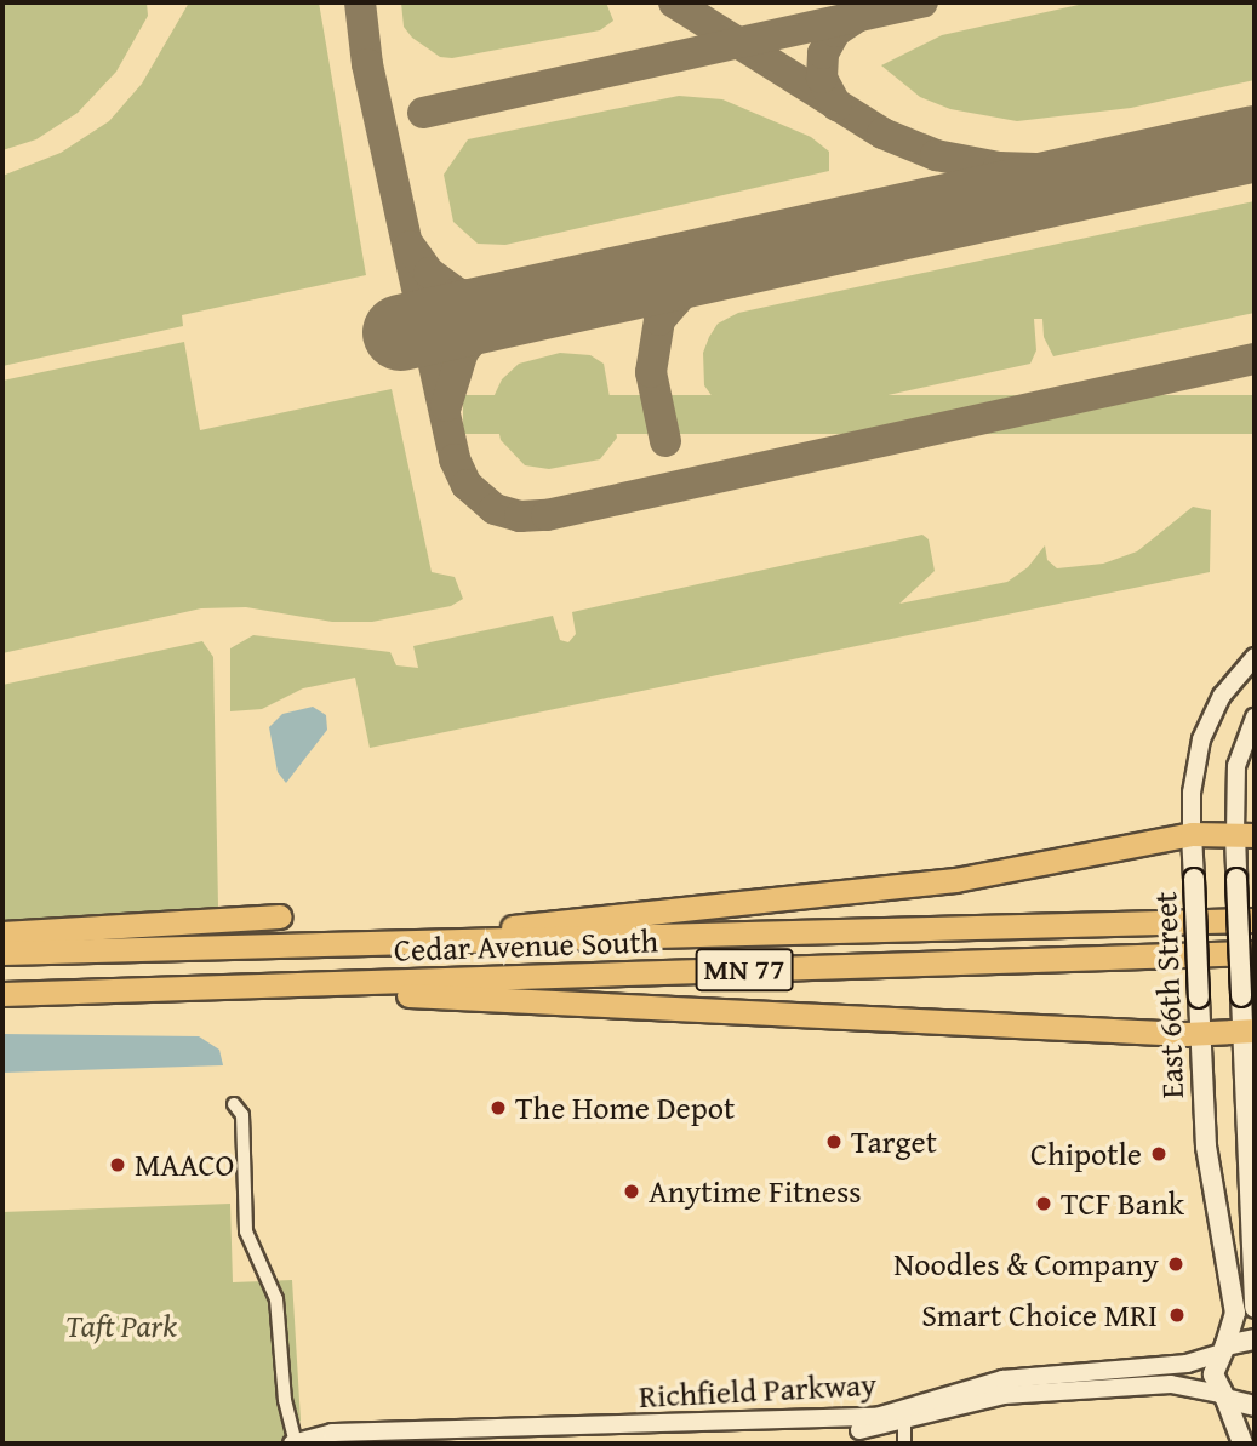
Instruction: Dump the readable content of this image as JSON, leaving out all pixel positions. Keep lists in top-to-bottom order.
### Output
{
  "streets": {
    "highway": ["Cedar Avenue South", "MN 77"],
    "main road": ["East 66th Street"],
    "street": ["Richfield Parkway"]
  },
  "crossings": [
    ["East 66th Street", "Richfield Parkway"]
  ],
  "parks": ["Taft Park"],
  "places": [
    "The Home Depot",
    "Target",
    "Chipotle",
    "MAACO",
    "Anytime Fitness",
    "TCF Bank",
    "Noodles & Company",
    "Smart Choice MRI"
  ]
}
